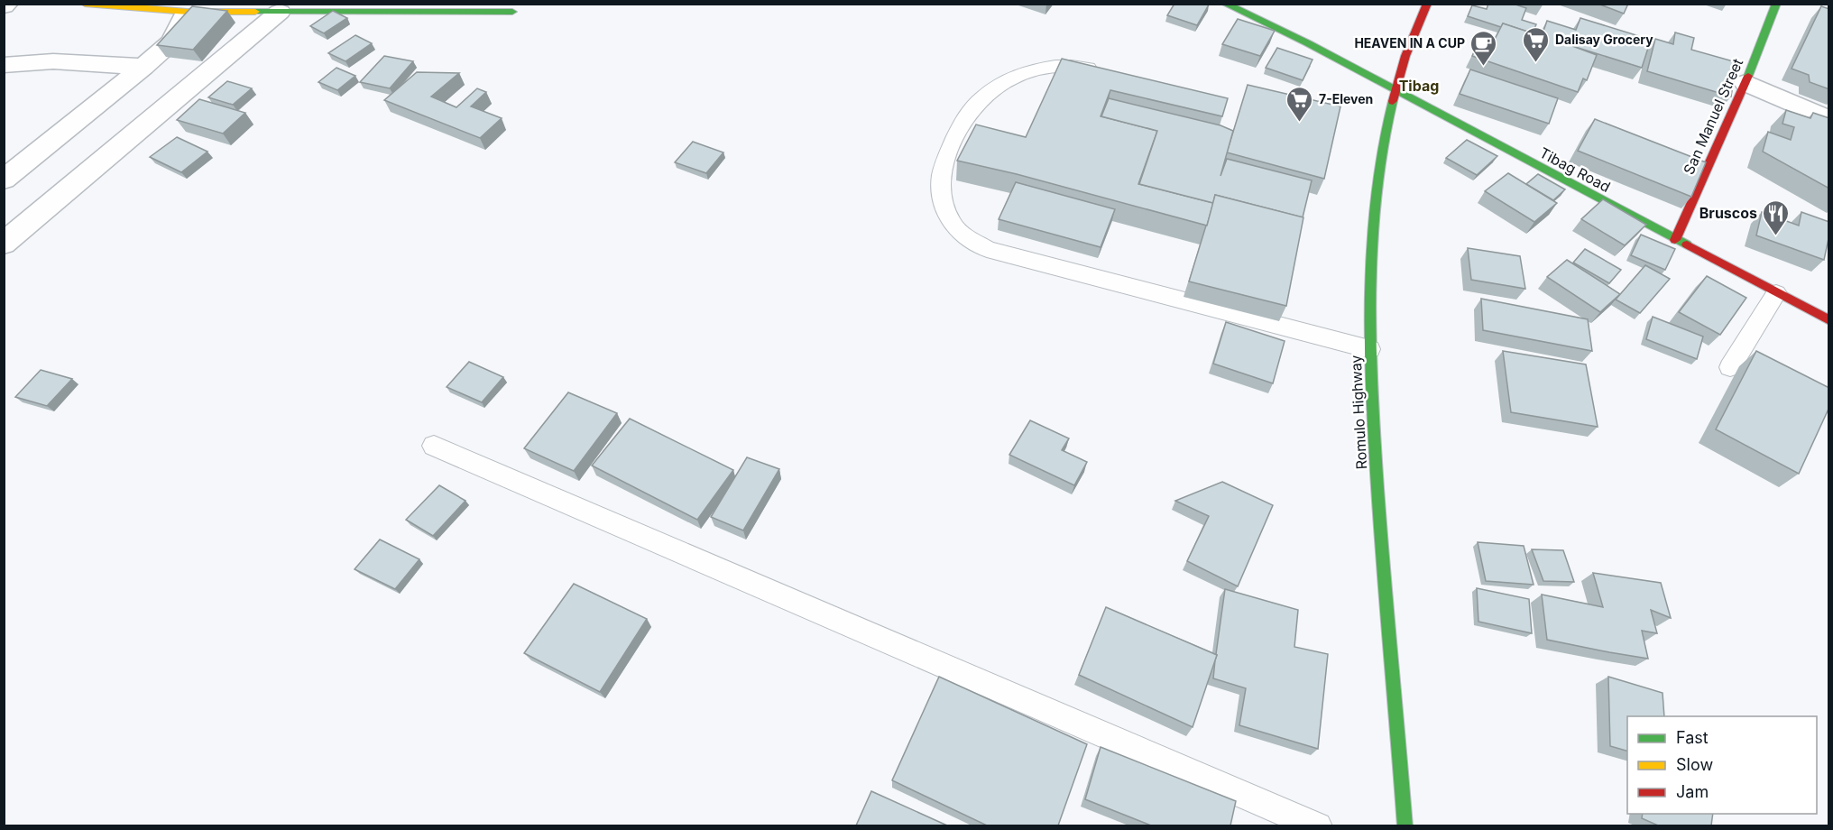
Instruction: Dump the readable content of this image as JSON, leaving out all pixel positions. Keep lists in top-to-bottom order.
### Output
{
  "streets": {
    "main road": ["San Manuel Street", "Tibag Road", "Romulo Highway"]
  },
  "crossings": [
    ["San Manuel Street", "Tibag Road"],
    ["Tibag Road", "Romulo Highway"]
  ],
  "districts": ["Tibag"],
  "places": {
    "supermarket": ["Dalisay Grocery", "7-Eleven"],
    "cafe": ["HEAVEN IN A CUP"],
    "restaurant": ["Bruscos"]
  },
  "legend": ["Fast", "Slow", "Jam"]
}
